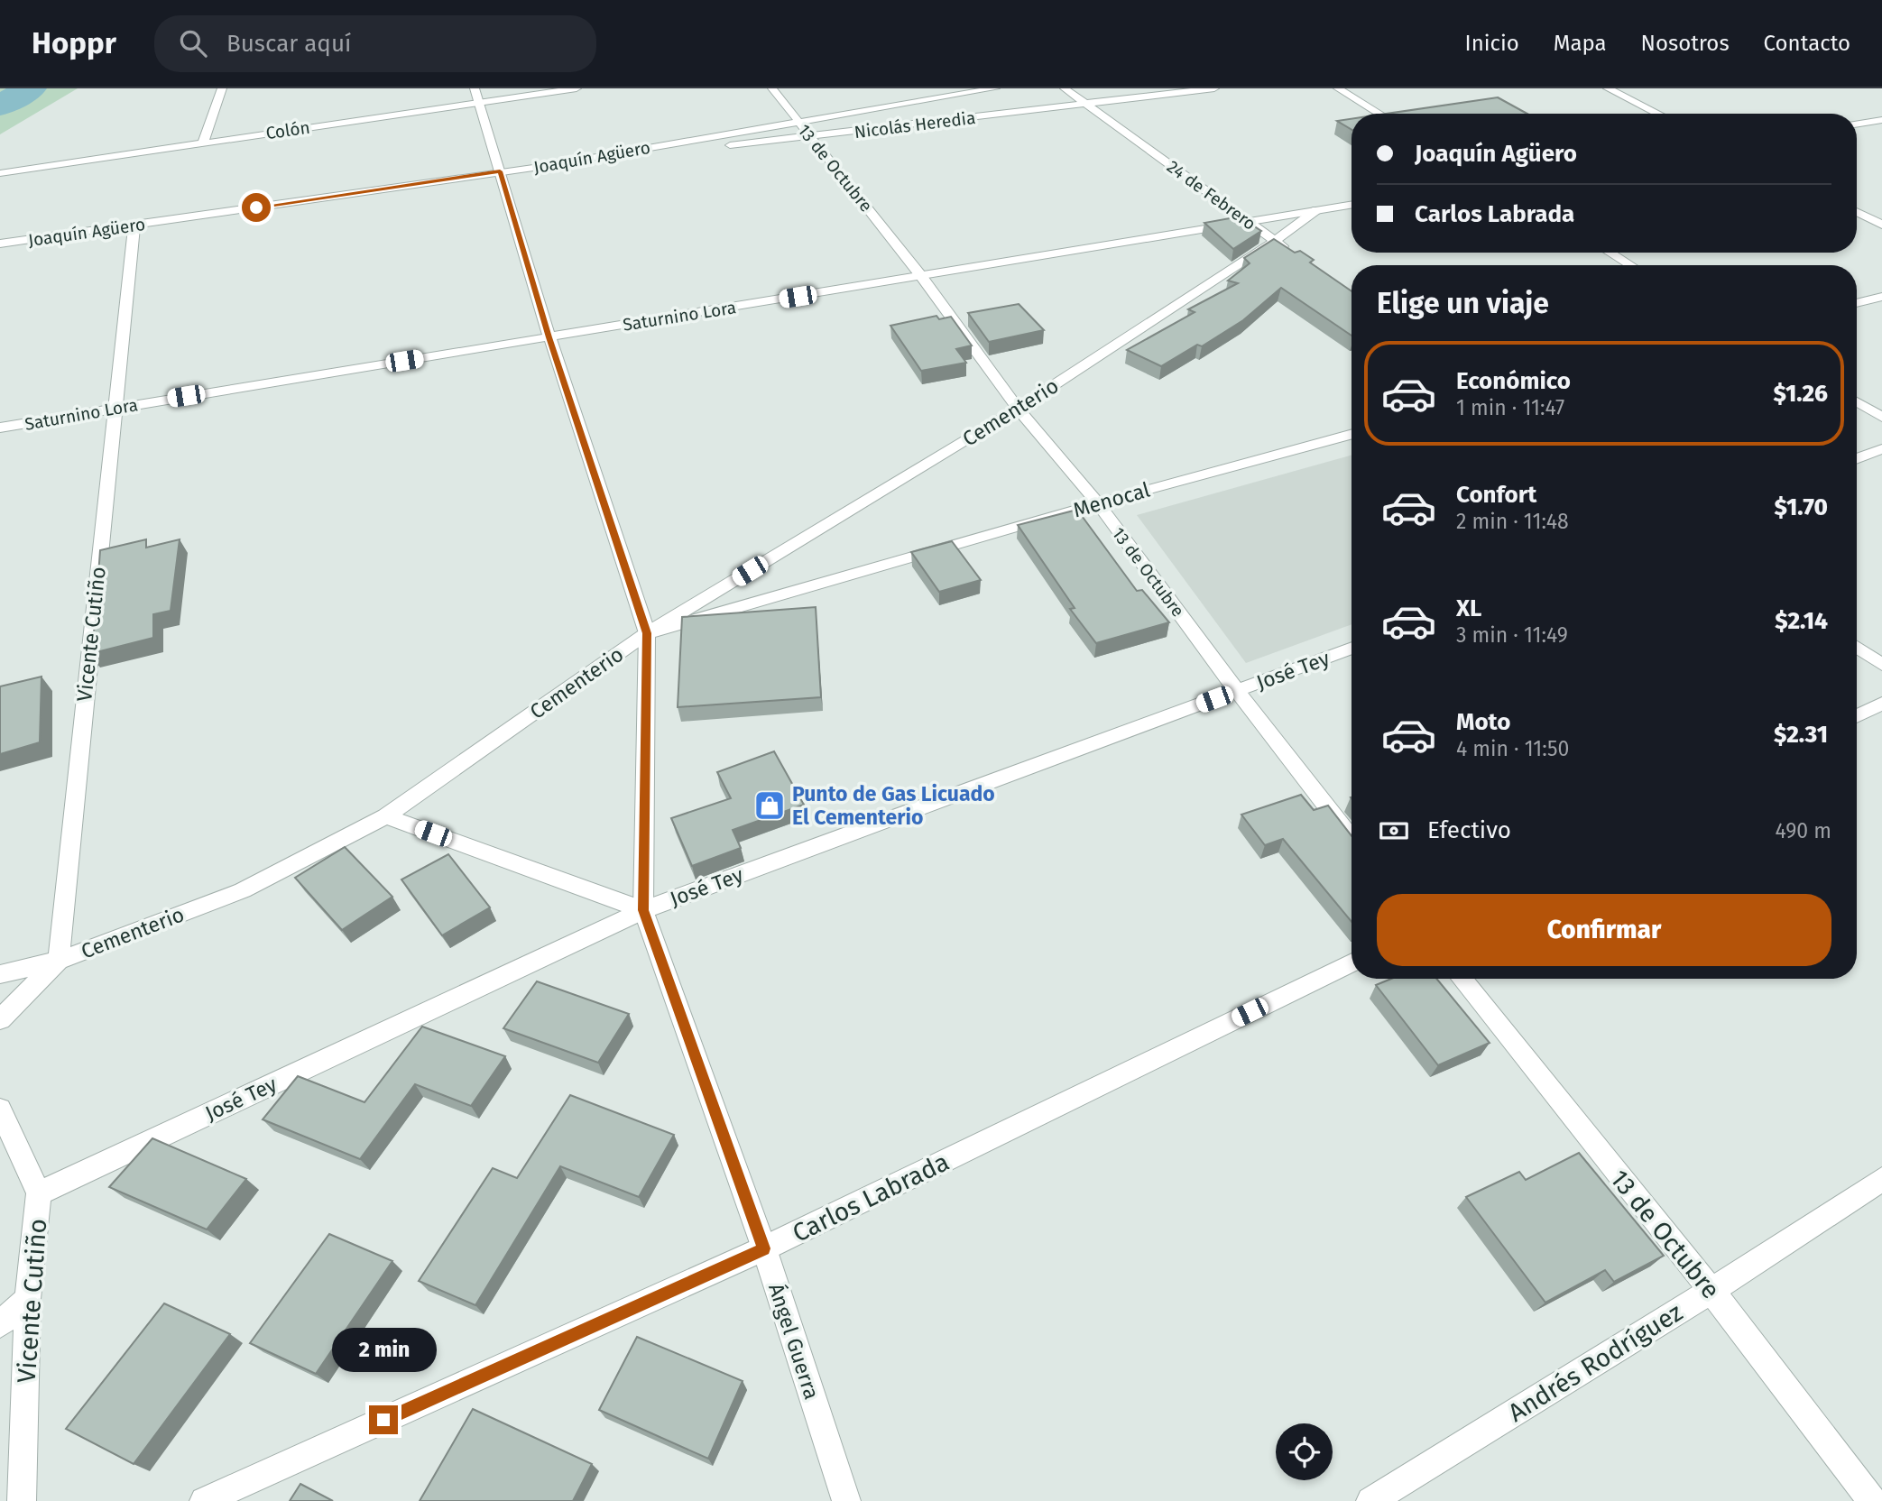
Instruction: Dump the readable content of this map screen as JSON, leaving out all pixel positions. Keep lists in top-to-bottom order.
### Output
{
  "streets": {
    "street": [
      "Nicolás Heredia",
      "Colón",
      "Joaquín Agüero",
      "13 de Octubre",
      "24 de Febrero",
      "Saturnino Lora",
      "Cementerio",
      "Menocal",
      "Vicente Cutiño",
      "José Tey",
      "Carlos Labrada",
      "Ángel Guerra",
      "Andrés Rodríguez"
    ]
  },
  "crossings": [
    ["Nicolás Heredia", "Joaquín Agüero"],
    ["Nicolás Heredia", "13 de Octubre"],
    ["Nicolás Heredia", "24 de Febrero"],
    ["Colón", "Ángel Guerra"],
    ["Joaquín Agüero", "13 de Octubre"],
    ["Joaquín Agüero", "Vicente Cutiño"],
    ["Joaquín Agüero", "Ángel Guerra"],
    ["13 de Octubre", "Saturnino Lora"],
    ["13 de Octubre", "Cementerio"],
    ["13 de Octubre", "Menocal"],
    ["13 de Octubre", "José Tey"],
    ["13 de Octubre", "Andrés Rodríguez"],
    ["24 de Febrero", "Saturnino Lora"],
    ["24 de Febrero", "Cementerio"],
    ["Saturnino Lora", "Cementerio"],
    ["Saturnino Lora", "Vicente Cutiño"],
    ["Saturnino Lora", "Ángel Guerra"],
    ["Cementerio", "Menocal"],
    ["Cementerio", "Vicente Cutiño"],
    ["Cementerio", "Ángel Guerra"],
    ["Menocal", "Ángel Guerra"],
    ["Vicente Cutiño", "José Tey"],
    ["José Tey", "Ángel Guerra"],
    ["Carlos Labrada", "Ángel Guerra"]
  ],
  "places": {
    "shop": ["Punto de Gas Licuado El Cementerio"]
  },
  "page": {
    "header": "Hoppr",
    "search": "Buscar aquí",
    "nav": [
      "Inicio",
      "Mapa",
      "Nosotros",
      "Contacto"
    ],
    "banner": ["Joaquín Agüero", "Carlos Labrada"],
    "heading": "Elige un viaje",
    "list": [
      {
        "name": "Económico",
        "note": "1 min · 11:47",
        "value": "$1.26"
      },
      {
        "name": "Confort",
        "note": "2 min · 11:48",
        "value": "$1.70"
      },
      {
        "name": "XL",
        "note": "3 min · 11:49",
        "value": "$2.14"
      },
      {
        "name": "Moto",
        "note": "4 min · 11:50",
        "value": "$2.31"
      }
    ],
    "pay": ["Efectivo", "490 m"],
    "buttons": "Confirmar",
    "bubble": "2 min"
  }
}
